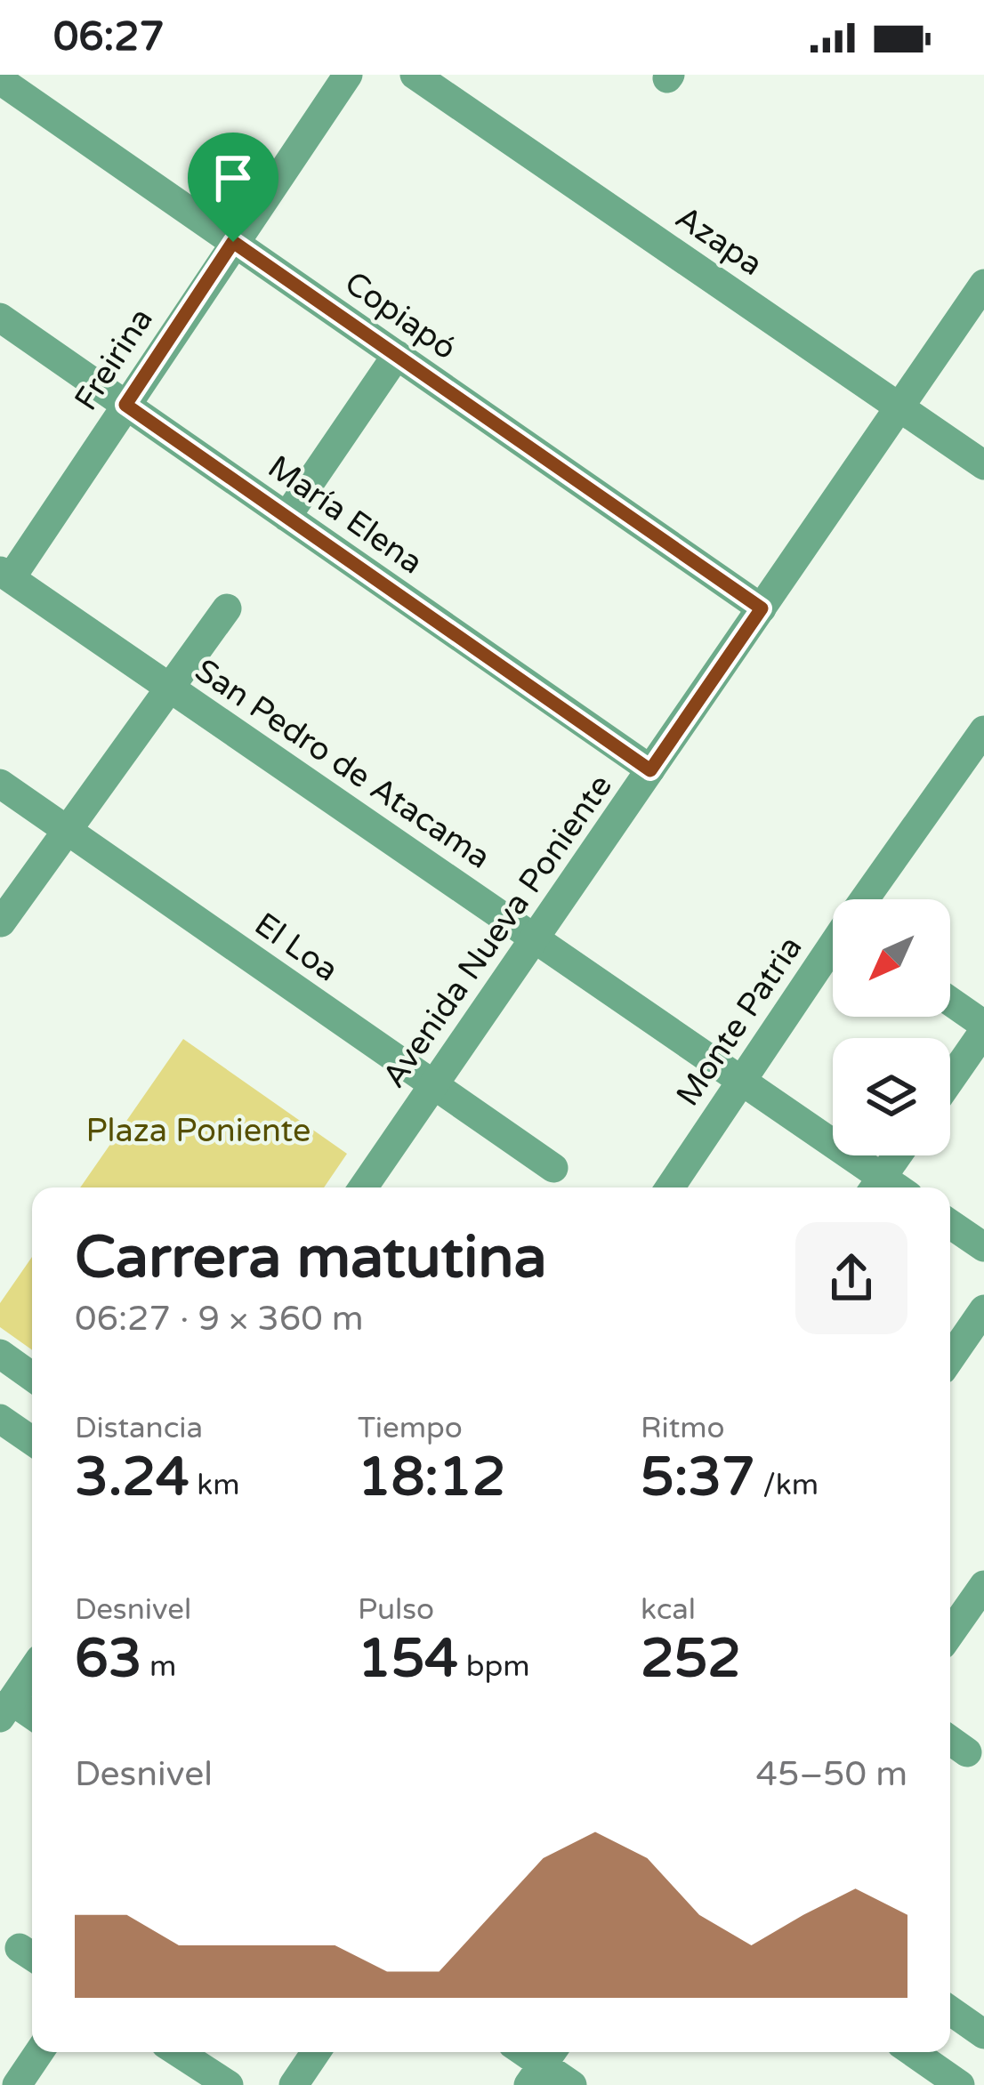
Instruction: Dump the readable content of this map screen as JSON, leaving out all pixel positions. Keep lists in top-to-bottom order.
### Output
{
  "streets": {
    "street": [
      "Azapa",
      "Copiapó",
      "Freirina",
      "María Elena",
      "San Pedro de Atacama",
      "Avenida Nueva Poniente",
      "El Loa",
      "Monte Patria"
    ]
  },
  "crossings": [
    ["Azapa", "Avenida Nueva Poniente"],
    ["Copiapó", "Freirina"],
    ["Copiapó", "Avenida Nueva Poniente"],
    ["Freirina", "María Elena"],
    ["Freirina", "San Pedro de Atacama"],
    ["María Elena", "Avenida Nueva Poniente"],
    ["San Pedro de Atacama", "Avenida Nueva Poniente"],
    ["San Pedro de Atacama", "Monte Patria"],
    ["Avenida Nueva Poniente", "El Loa"]
  ],
  "parks": ["Plaza Poniente"],
  "north": "bottom left",
  "page": {
    "status": "06:27",
    "heading": ["Carrera matutina", "06:27 · 9 × 360 m"],
    "stats": [
      ["Distancia", "3.24 km"],
      ["Tiempo", "18:12"],
      ["Ritmo", "5:37 /km"],
      ["Desnivel", "63 m"],
      ["Pulso", "154 bpm"],
      ["kcal", "252"]
    ],
    "chart": ["Desnivel", "45–50 m"]
  }
}
